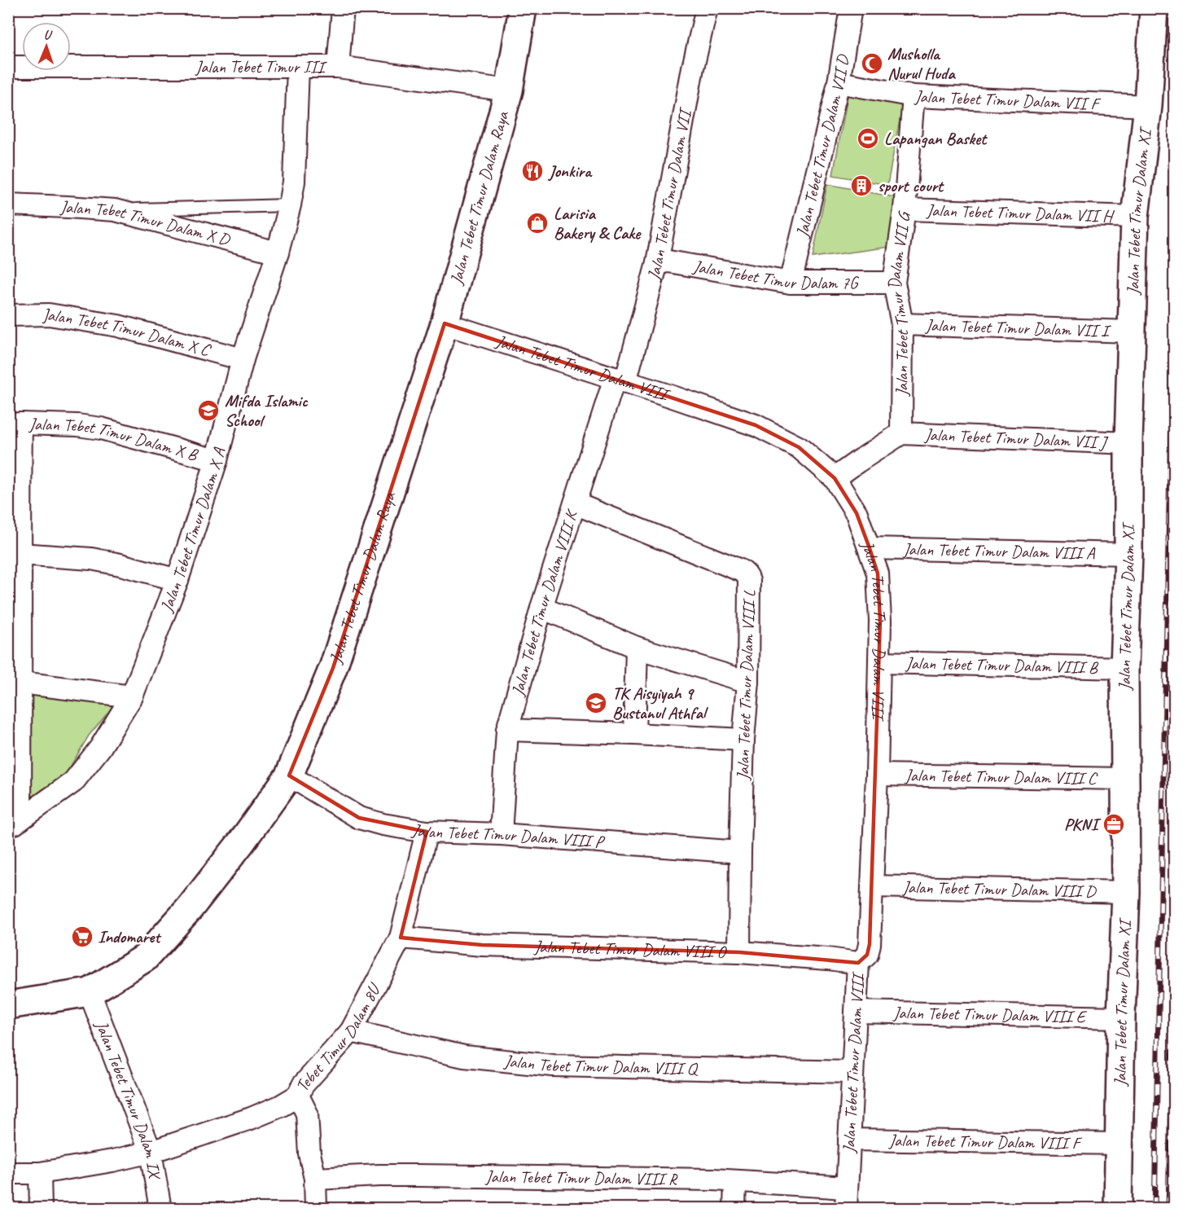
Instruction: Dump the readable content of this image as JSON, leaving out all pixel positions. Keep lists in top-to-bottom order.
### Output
{
  "streets": {
    "street": [
      "Jalan Tebet Timur III",
      "Jalan Tebet Timur Dalam VII F",
      "Jalan Tebet Timur Dalam VII D",
      "Jalan Tebet Timur Dalam VII",
      "Jalan Tebet Timur Dalam Raya",
      "Jalan Tebet Timur Dalam VII H",
      "Jalan Tebet Timur Dalam XI",
      "Jalan Tebet Timur Dalam X D",
      "Jalan Tebet Timur Dalam 7G",
      "Jalan Tebet Timur Dalam VII G",
      "Jalan Tebet Timur Dalam VII I",
      "Jalan Tebet Timur Dalam X C",
      "Jalan Tebet Timur Dalam VIII",
      "Jalan Tebet Timur Dalam VII J",
      "Jalan Tebet Timur Dalam X B",
      "Jalan Tebet Timur Dalam X A",
      "Jalan Tebet Timur Dalam VIII A",
      "Jalan Tebet Timur Dalam VIII K",
      "Jalan Tebet Timur Dalam VIII B",
      "Jalan Tebet Timur Dalam VIII L",
      "Jalan Tebet Timur Dalam VIII C",
      "Jalan Tebet Timur Dalam VIII P",
      "Jalan Tebet Timur Dalam VIII D",
      "Jalan Tebet Timur Dalam VIII O",
      "Jalan Tebet Timur Dalam VIII E",
      "Tebet Timur Dalam 8U",
      "Jalan Tebet Timur Dalam VIII Q",
      "Jalan Tebet Timur Dalam IX",
      "Jalan Tebet Timur Dalam VIII F",
      "Jalan Tebet Timur Dalam VIII R"
    ]
  },
  "crossings": [
    ["Jalan Tebet Timur III", "Jalan Tebet Timur Dalam Raya"],
    ["Jalan Tebet Timur III", "Jalan Tebet Timur Dalam X A"],
    ["Jalan Tebet Timur Dalam VII F", "Jalan Tebet Timur Dalam VII D"],
    ["Jalan Tebet Timur Dalam VII F", "Jalan Tebet Timur Dalam XI"],
    ["Jalan Tebet Timur Dalam VII F", "Jalan Tebet Timur Dalam VII G"],
    ["Jalan Tebet Timur Dalam VII D", "Jalan Tebet Timur Dalam 7G"],
    ["Jalan Tebet Timur Dalam VII", "Jalan Tebet Timur Dalam 7G"],
    ["Jalan Tebet Timur Dalam VII", "Jalan Tebet Timur Dalam VIII"],
    ["Jalan Tebet Timur Dalam VII", "Jalan Tebet Timur Dalam VIII K"],
    ["Jalan Tebet Timur Dalam Raya", "Jalan Tebet Timur Dalam VIII"],
    ["Jalan Tebet Timur Dalam Raya", "Jalan Tebet Timur Dalam VIII P"],
    ["Jalan Tebet Timur Dalam Raya", "Jalan Tebet Timur Dalam IX"],
    ["Jalan Tebet Timur Dalam VII H", "Jalan Tebet Timur Dalam XI"],
    ["Jalan Tebet Timur Dalam VII H", "Jalan Tebet Timur Dalam VII G"],
    ["Jalan Tebet Timur Dalam XI", "Jalan Tebet Timur Dalam VII I"],
    ["Jalan Tebet Timur Dalam XI", "Jalan Tebet Timur Dalam VII J"],
    ["Jalan Tebet Timur Dalam XI", "Jalan Tebet Timur Dalam VIII A"],
    ["Jalan Tebet Timur Dalam XI", "Jalan Tebet Timur Dalam VIII B"],
    ["Jalan Tebet Timur Dalam XI", "Jalan Tebet Timur Dalam VIII C"],
    ["Jalan Tebet Timur Dalam XI", "Jalan Tebet Timur Dalam VIII D"],
    ["Jalan Tebet Timur Dalam XI", "Jalan Tebet Timur Dalam VIII E"],
    ["Jalan Tebet Timur Dalam XI", "Jalan Tebet Timur Dalam VIII F"],
    ["Jalan Tebet Timur Dalam X D", "Jalan Tebet Timur Dalam X A"],
    ["Jalan Tebet Timur Dalam 7G", "Jalan Tebet Timur Dalam VII G"],
    ["Jalan Tebet Timur Dalam VII G", "Jalan Tebet Timur Dalam VII I"],
    ["Jalan Tebet Timur Dalam VII G", "Jalan Tebet Timur Dalam VII J"],
    ["Jalan Tebet Timur Dalam X C", "Jalan Tebet Timur Dalam X A"],
    ["Jalan Tebet Timur Dalam VIII", "Jalan Tebet Timur Dalam VIII A"],
    ["Jalan Tebet Timur Dalam VIII", "Jalan Tebet Timur Dalam VIII K"],
    ["Jalan Tebet Timur Dalam VIII", "Jalan Tebet Timur Dalam VIII B"],
    ["Jalan Tebet Timur Dalam VIII", "Jalan Tebet Timur Dalam VIII C"],
    ["Jalan Tebet Timur Dalam VIII", "Jalan Tebet Timur Dalam VIII D"],
    ["Jalan Tebet Timur Dalam VIII", "Jalan Tebet Timur Dalam VIII O"],
    ["Jalan Tebet Timur Dalam VIII", "Jalan Tebet Timur Dalam VIII E"],
    ["Jalan Tebet Timur Dalam VIII", "Jalan Tebet Timur Dalam VIII Q"],
    ["Jalan Tebet Timur Dalam VIII", "Jalan Tebet Timur Dalam VIII F"],
    ["Jalan Tebet Timur Dalam VIII", "Jalan Tebet Timur Dalam VIII R"],
    ["Jalan Tebet Timur Dalam X B", "Jalan Tebet Timur Dalam X A"],
    ["Jalan Tebet Timur Dalam VIII K", "Jalan Tebet Timur Dalam VIII L"],
    ["Jalan Tebet Timur Dalam VIII K", "Jalan Tebet Timur Dalam VIII P"],
    ["Jalan Tebet Timur Dalam VIII L", "Jalan Tebet Timur Dalam VIII P"],
    ["Jalan Tebet Timur Dalam VIII L", "Jalan Tebet Timur Dalam VIII O"],
    ["Jalan Tebet Timur Dalam VIII P", "Tebet Timur Dalam 8U"],
    ["Jalan Tebet Timur Dalam VIII O", "Tebet Timur Dalam 8U"],
    ["Tebet Timur Dalam 8U", "Jalan Tebet Timur Dalam VIII Q"],
    ["Tebet Timur Dalam 8U", "Jalan Tebet Timur Dalam IX"]
  ],
  "places": {
    "mosque": ["Musholla Nurul Huda"],
    "sports": ["Lapangan Basket"],
    "restaurant": ["Jonkira"],
    "building": ["sport court"],
    "shop": ["Larisia Bakery & Cake"],
    "school or university": ["Mifda Islamic School", "TK Aisyiyah 9 Bustanul Athfal"],
    "office": ["PKNI"],
    "supermarket": ["Indomaret"]
  },
  "north": "top"
}
